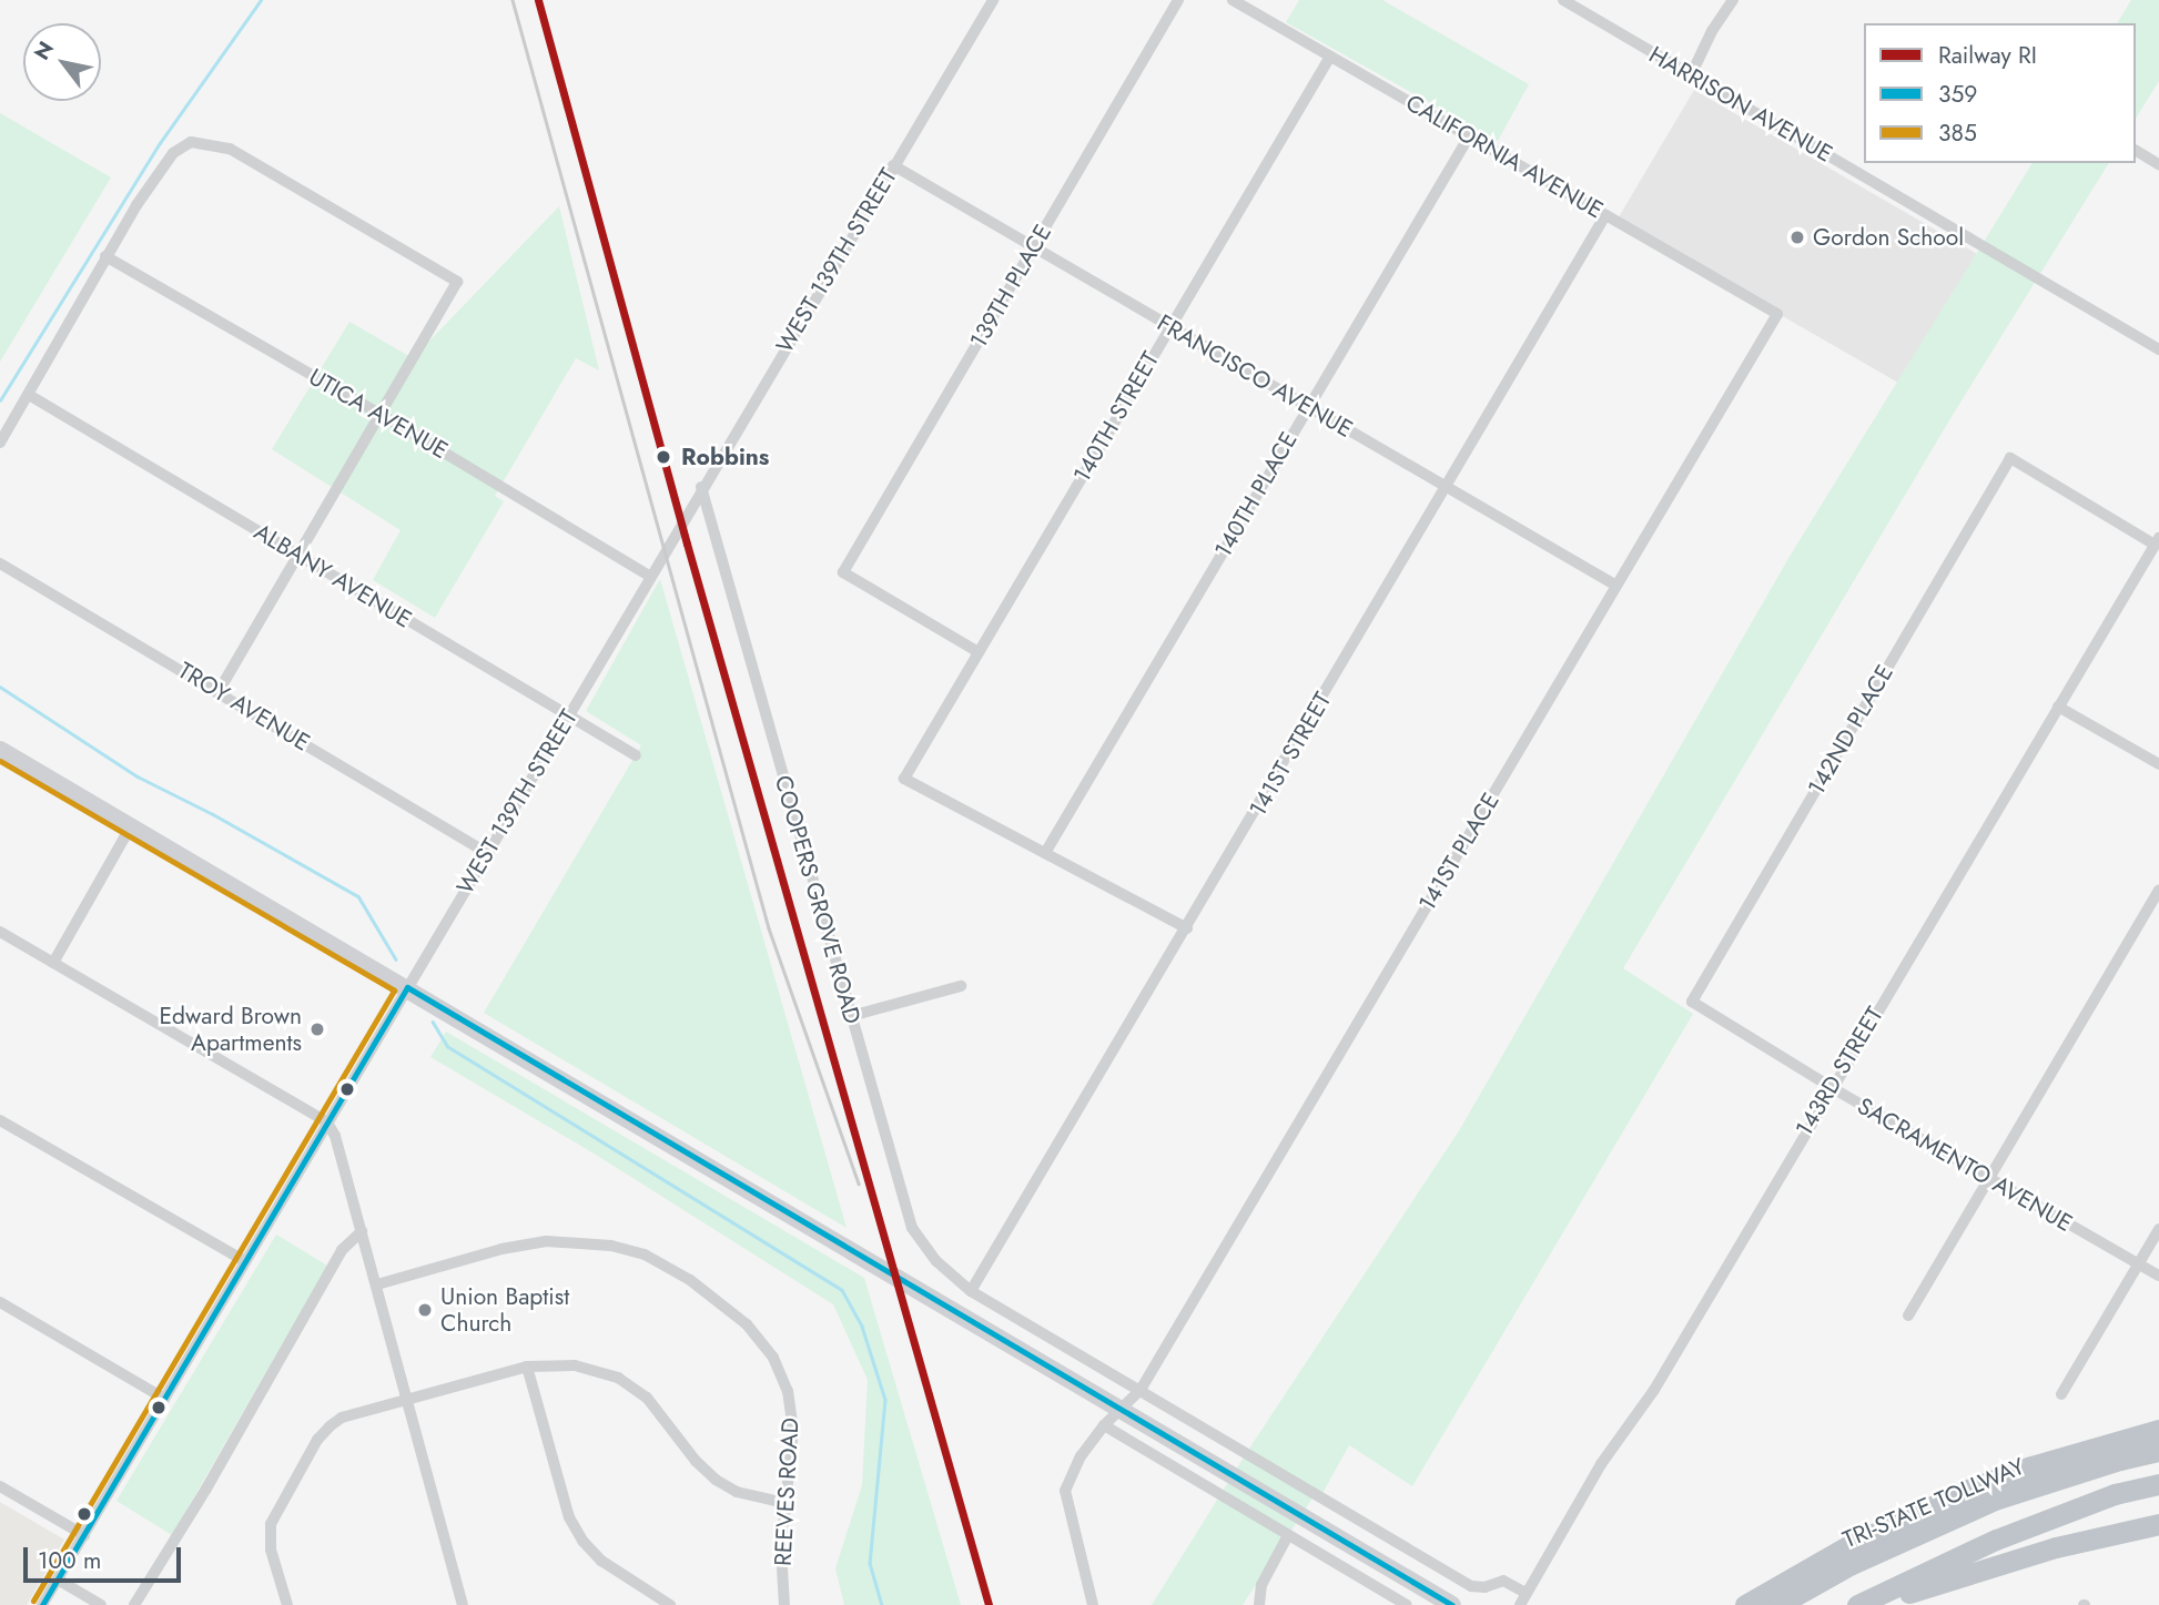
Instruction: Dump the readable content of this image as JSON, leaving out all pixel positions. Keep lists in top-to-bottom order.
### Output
{
  "streets": {
    "highway": ["TRI-STATE TOLLWAY"],
    "street": [
      "HARRISON AVENUE",
      "CALIFORNIA AVENUE",
      "WEST 139TH STREET",
      "139TH PLACE",
      "FRANCISCO AVENUE",
      "UTICA AVENUE",
      "140TH STREET",
      "140TH PLACE",
      "ALBANY AVENUE",
      "TROY AVENUE",
      "142ND PLACE",
      "141ST STREET",
      "141ST PLACE",
      "COOPERS GROVE ROAD",
      "143RD STREET",
      "SACRAMENTO AVENUE",
      "REEVES ROAD"
    ]
  },
  "crossings": [
    ["CALIFORNIA AVENUE", "140TH STREET"],
    ["CALIFORNIA AVENUE", "140TH PLACE"],
    ["CALIFORNIA AVENUE", "141ST STREET"],
    ["CALIFORNIA AVENUE", "141ST PLACE"],
    ["WEST 139TH STREET", "FRANCISCO AVENUE"],
    ["WEST 139TH STREET", "UTICA AVENUE"],
    ["WEST 139TH STREET", "ALBANY AVENUE"],
    ["WEST 139TH STREET", "TROY AVENUE"],
    ["WEST 139TH STREET", "COOPERS GROVE ROAD"],
    ["139TH PLACE", "FRANCISCO AVENUE"],
    ["139TH PLACE", "140TH STREET"],
    ["FRANCISCO AVENUE", "140TH STREET"],
    ["FRANCISCO AVENUE", "140TH PLACE"],
    ["FRANCISCO AVENUE", "141ST STREET"],
    ["FRANCISCO AVENUE", "141ST PLACE"],
    ["140TH STREET", "140TH PLACE"],
    ["142ND PLACE", "143RD STREET"],
    ["142ND PLACE", "SACRAMENTO AVENUE"],
    ["141ST STREET", "COOPERS GROVE ROAD"],
    ["141ST PLACE", "COOPERS GROVE ROAD"],
    ["COOPERS GROVE ROAD", "143RD STREET"],
    ["143RD STREET", "SACRAMENTO AVENUE"]
  ],
  "places": [
    "Gordon School",
    "Robbins",
    "Edward Brown Apartments",
    "Union Baptist Church"
  ],
  "lines": ["rail line RI", "transit line 385", "transit line 359"],
  "legend": ["Railway RI", "359", "385"],
  "scale_bar": "100 m",
  "north": "top left"
}
